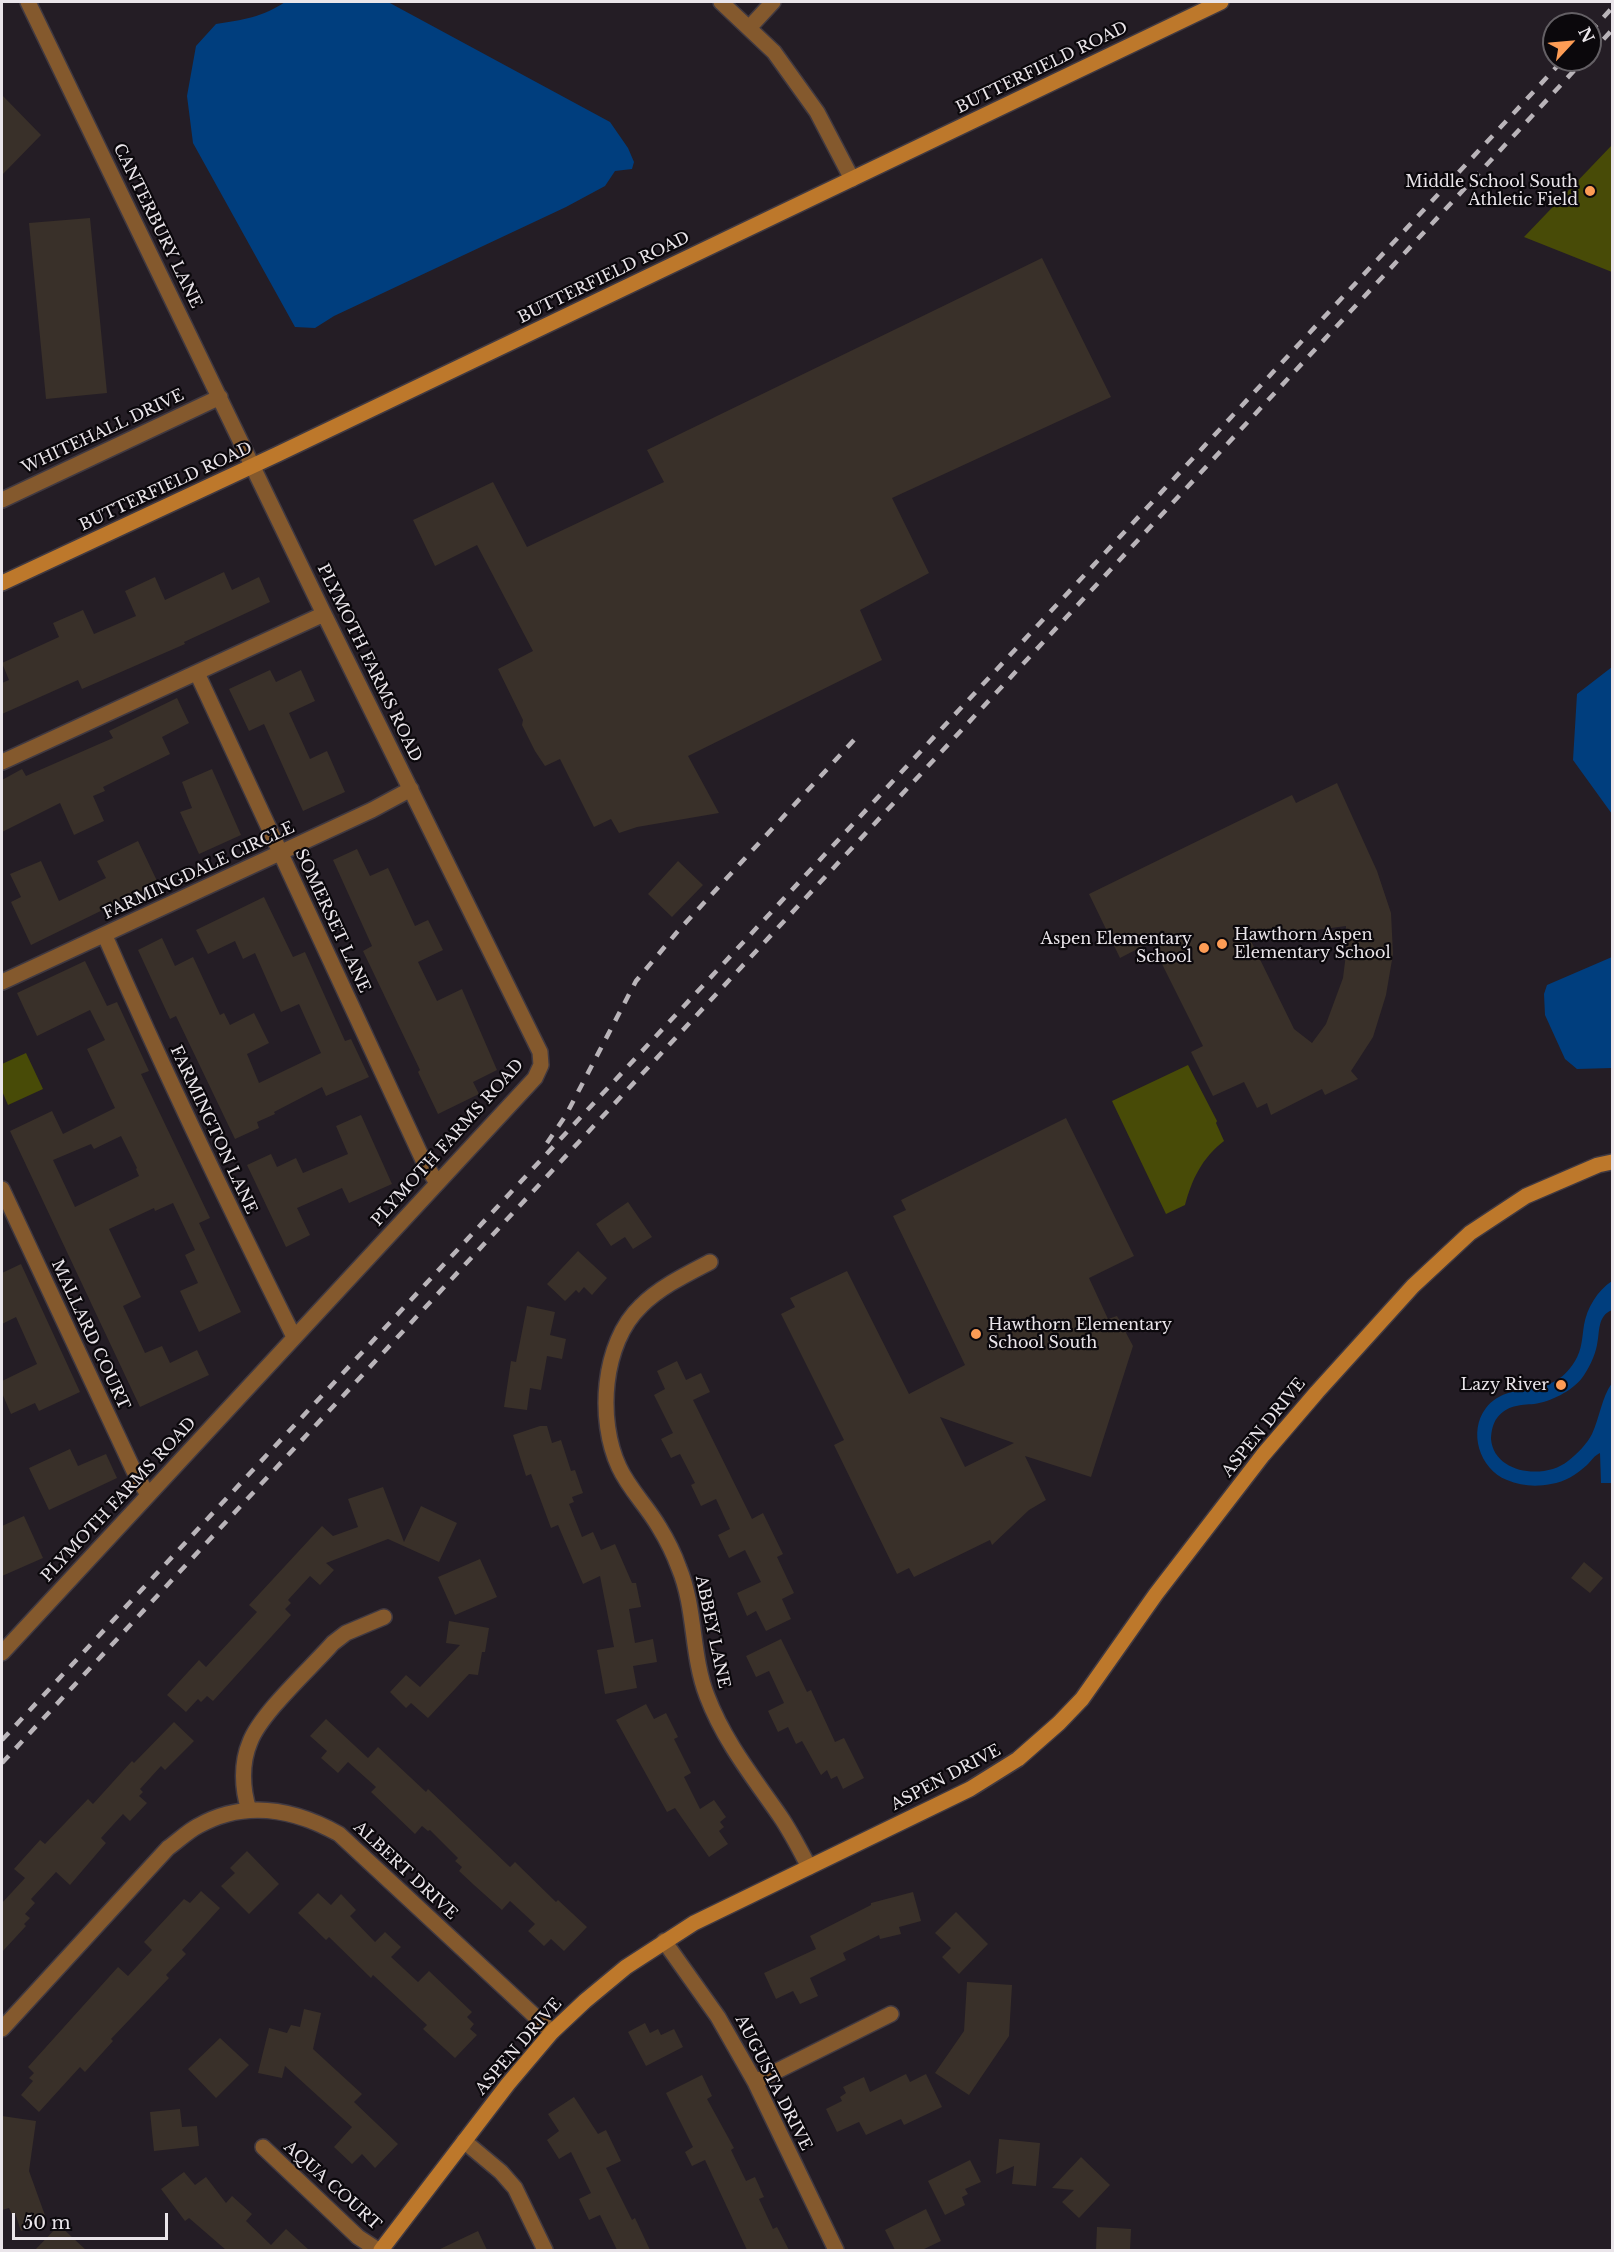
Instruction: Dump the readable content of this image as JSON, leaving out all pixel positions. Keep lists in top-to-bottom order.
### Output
{
  "streets": {
    "street": [
      "BUTTERFIELD ROAD",
      "CANTERBURY LANE",
      "WHITEHALL DRIVE",
      "PLYMOTH FARMS ROAD",
      "FARMINGDALE CIRCLE",
      "SOMERSET LANE",
      "FARMINGTON LANE",
      "MALLARD COURT",
      "ASPEN DRIVE",
      "ABBEY LANE",
      "ALBERT DRIVE",
      "AUGUSTA DRIVE",
      "AQUA COURT"
    ]
  },
  "crossings": [
    ["BUTTERFIELD ROAD", "CANTERBURY LANE"],
    ["BUTTERFIELD ROAD", "PLYMOTH FARMS ROAD"],
    ["CANTERBURY LANE", "WHITEHALL DRIVE"],
    ["CANTERBURY LANE", "PLYMOTH FARMS ROAD"],
    ["PLYMOTH FARMS ROAD", "FARMINGDALE CIRCLE"],
    ["PLYMOTH FARMS ROAD", "SOMERSET LANE"],
    ["PLYMOTH FARMS ROAD", "FARMINGTON LANE"],
    ["PLYMOTH FARMS ROAD", "MALLARD COURT"],
    ["FARMINGDALE CIRCLE", "SOMERSET LANE"],
    ["FARMINGDALE CIRCLE", "FARMINGTON LANE"],
    ["ASPEN DRIVE", "ABBEY LANE"],
    ["ASPEN DRIVE", "ALBERT DRIVE"],
    ["ASPEN DRIVE", "AUGUSTA DRIVE"],
    ["ASPEN DRIVE", "AQUA COURT"]
  ],
  "places": [
    "Middle School South Athletic Field",
    "Hawthorn Aspen Elementary School",
    "Aspen Elementary School",
    "Hawthorn Elementary School South",
    "Lazy River"
  ],
  "scale_bar": "50 m",
  "north": "top right"
}
